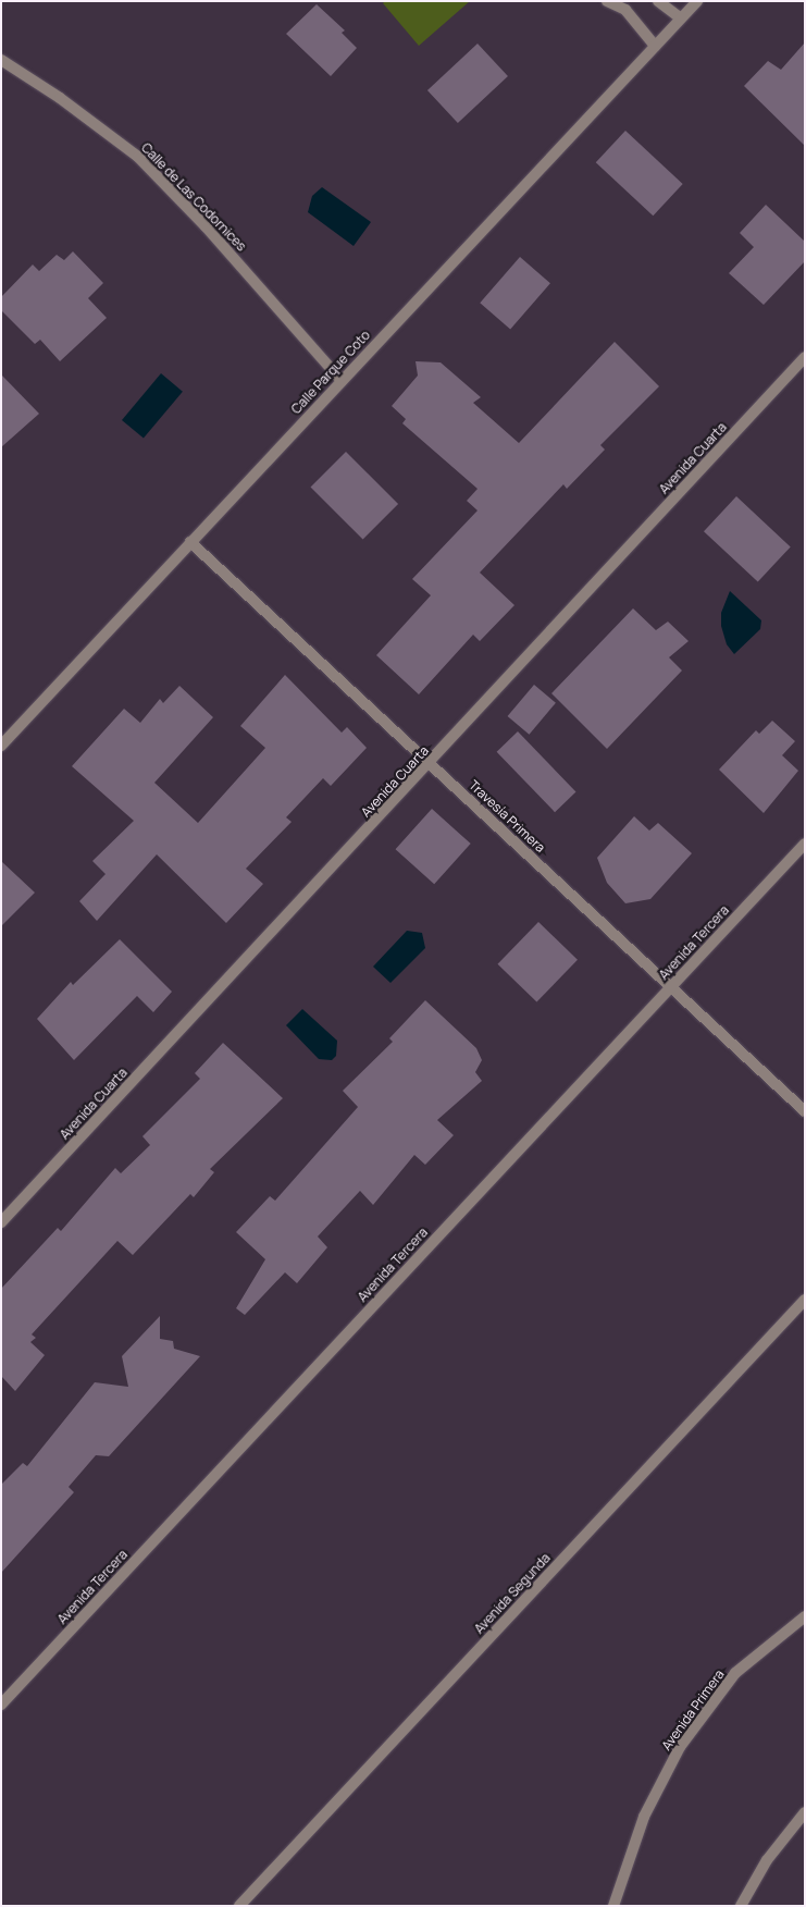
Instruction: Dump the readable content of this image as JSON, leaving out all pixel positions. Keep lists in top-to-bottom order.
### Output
{
  "streets": {
    "street": [
      "Calle de Las Codornices",
      "Calle Parque Coto",
      "Avenida Cuarta",
      "Travesía Primera",
      "Avenida Tercera",
      "Avenida Segunda",
      "Avenida Primera"
    ]
  },
  "crossings": [
    ["Calle de Las Codornices", "Calle Parque Coto"],
    ["Calle Parque Coto", "Travesía Primera"],
    ["Avenida Cuarta", "Travesía Primera"],
    ["Travesía Primera", "Avenida Tercera"]
  ]
}
